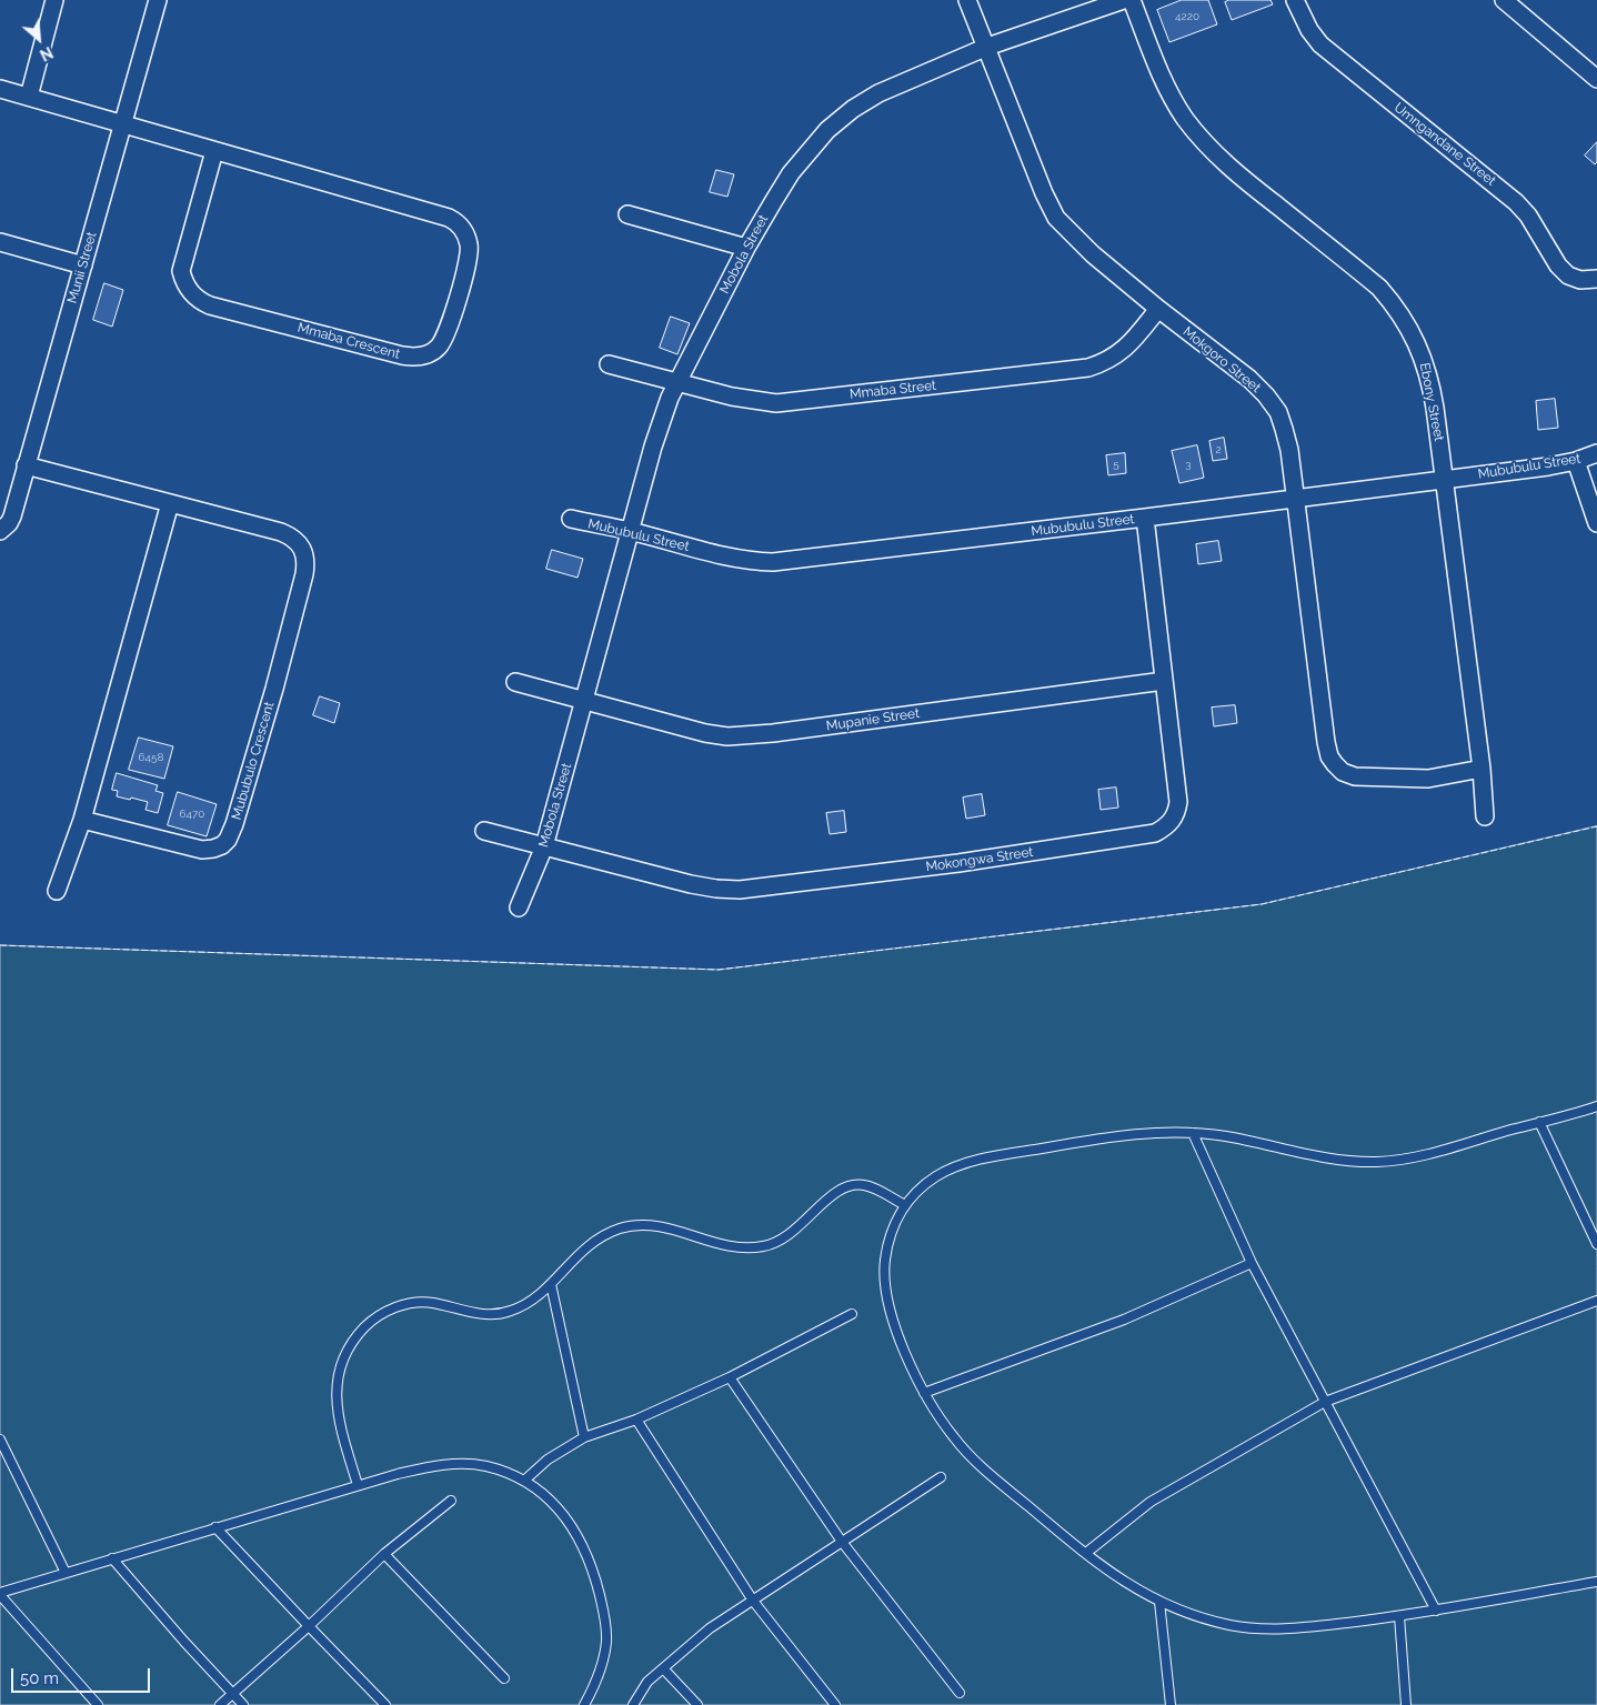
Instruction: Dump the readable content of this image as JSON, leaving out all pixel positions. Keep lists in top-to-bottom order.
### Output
{
  "streets": {
    "street": [
      "Umngandane Street",
      "Mobola Street",
      "Munii Street",
      "Mmaba Crescent",
      "Mokgoro Street",
      "Mmaba Street",
      "Ebony Street",
      "Mububulu Street",
      "Mupanie Street",
      "Mububulo Crescent",
      "Mokongwa Street"
    ]
  },
  "crossings": [
    ["Mobola Street", "Mokgoro Street"],
    ["Mobola Street", "Mmaba Street"],
    ["Mobola Street", "Mububulu Street"],
    ["Mobola Street", "Mupanie Street"],
    ["Mobola Street", "Mokongwa Street"],
    ["Munii Street", "Mmaba Crescent"],
    ["Munii Street", "Mububulo Crescent"],
    ["Mokgoro Street", "Mmaba Street"],
    ["Mokgoro Street", "Ebony Street"],
    ["Mokgoro Street", "Mububulu Street"],
    ["Ebony Street", "Mububulu Street"],
    ["Mububulu Street", "Mokongwa Street"],
    ["Mupanie Street", "Mokongwa Street"]
  ],
  "house_numbers": [
    "4220",
    "2",
    "5",
    "3",
    "6458",
    "6470"
  ],
  "scale_bar": "50 m",
  "north": "bottom right"
}
